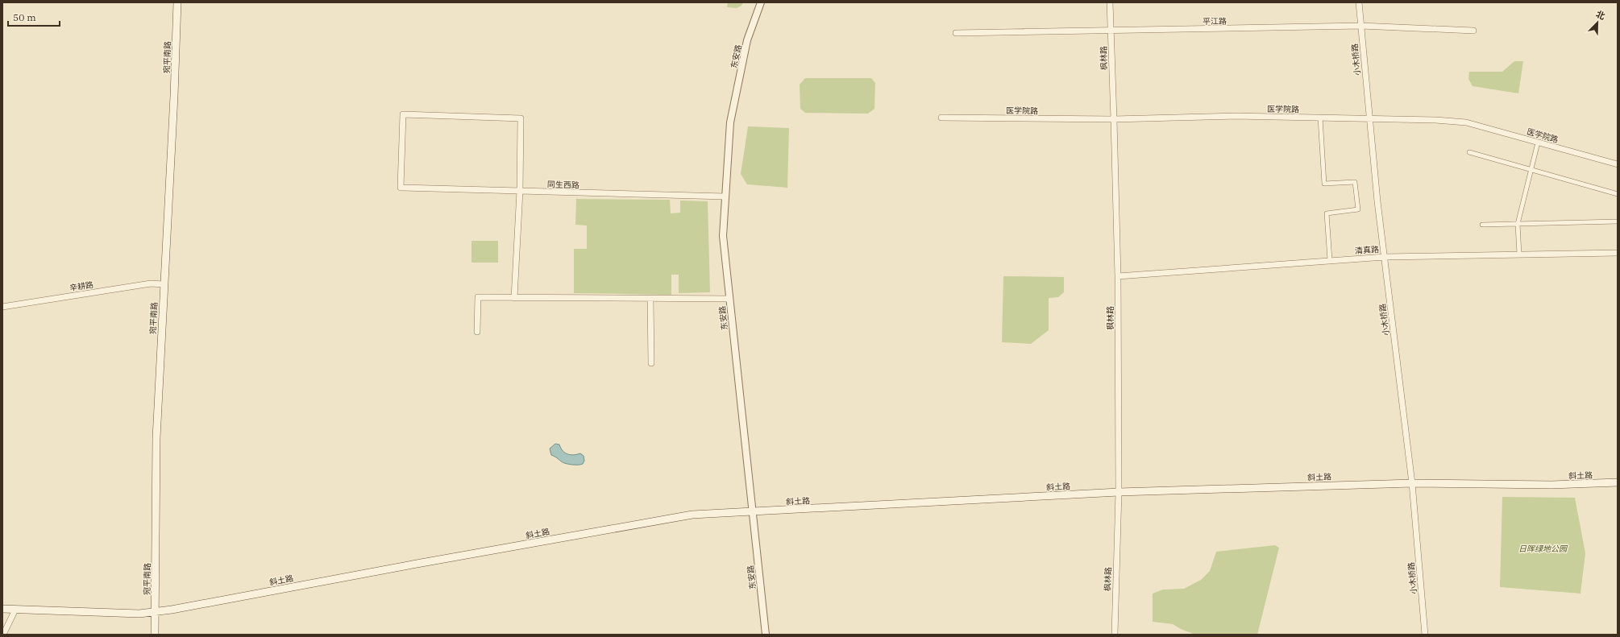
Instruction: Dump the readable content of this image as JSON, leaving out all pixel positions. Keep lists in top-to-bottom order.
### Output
{
  "streets": {
    "main road": ["宛平南路", "斜土路"],
    "street": [
      "平江路",
      "东安路",
      "枫林路",
      "小木桥路",
      "医学院路",
      "同生西路",
      "清真路",
      "辛耕路"
    ]
  },
  "crossings": [
    ["平江路", "枫林路"],
    ["平江路", "小木桥路"],
    ["东安路", "同生西路"],
    ["东安路", "斜土路"],
    ["宛平南路", "辛耕路"],
    ["宛平南路", "斜土路"],
    ["枫林路", "医学院路"],
    ["枫林路", "清真路"],
    ["枫林路", "斜土路"],
    ["小木桥路", "医学院路"],
    ["小木桥路", "清真路"],
    ["小木桥路", "斜土路"]
  ],
  "parks": ["日晖绿地公园"],
  "scale_bar": "50 m",
  "north": "top right"
}
